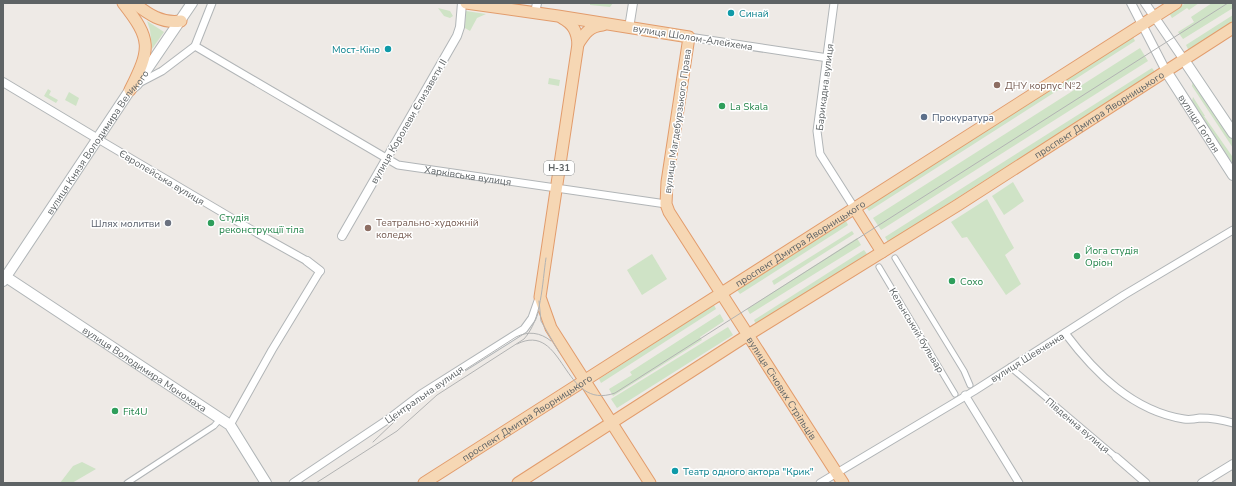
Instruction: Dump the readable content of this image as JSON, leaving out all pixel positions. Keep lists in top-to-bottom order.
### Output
{
  "streets": {
    "main road": [
      "вулиця Шолом-Алейхема",
      "проспект Дмитра Яворницького",
      "вулиця Магдебурзького Права",
      "вулиця Гоголя",
      "вулиця Князя Володимира Великого",
      "Н-31",
      "вулиця Володимира Мономаха",
      "вулиця Січових Стрільців"
    ],
    "street": [
      "Барикадна вулиця",
      "вулиця Королеви Єлизавети ІІ",
      "Харківська вулиця",
      "Європейська вулиця",
      "Кельнський бульвар",
      "вулиця Шевченка",
      "Центральна вулиця",
      "Південна вулиця"
    ]
  },
  "crossings": [
    ["вулиця Шолом-Алейхема", "Барикадна вулиця"],
    ["вулиця Шолом-Алейхема", "вулиця Магдебурзького Права"],
    ["вулиця Шолом-Алейхема", "Н-31"],
    ["Барикадна вулиця", "проспект Дмитра Яворницького"],
    ["проспект Дмитра Яворницького", "вулиця Гоголя"],
    ["проспект Дмитра Яворницького", "Н-31"],
    ["проспект Дмитра Яворницького", "вулиця Січових Стрільців"],
    ["вулиця Королеви Єлизавети ІІ", "Харківська вулиця"],
    ["вулиця Магдебурзького Права", "Харківська вулиця"],
    ["вулиця Князя Володимира Великого", "Європейська вулиця"],
    ["вулиця Князя Володимира Великого", "вулиця Володимира Мономаха"],
    ["Н-31", "Харківська вулиця"],
    ["Н-31", "Центральна вулиця"],
    ["вулиця Шевченка", "вулиця Січових Стрільців"],
    ["вулиця Шевченка", "Південна вулиця"]
  ],
  "places": [
    "Синай",
    "Мост-Кіно",
    "ДНУ корпус №2",
    "La Skala",
    "Прокуратура",
    "Шлях молитви",
    "Студія реконструкції тіла",
    "Театрально-художній коледж",
    "Йога студія Оріон",
    "Сохо",
    "Fit4U",
    "Театр одного актора \"Крик\""
  ]
}
